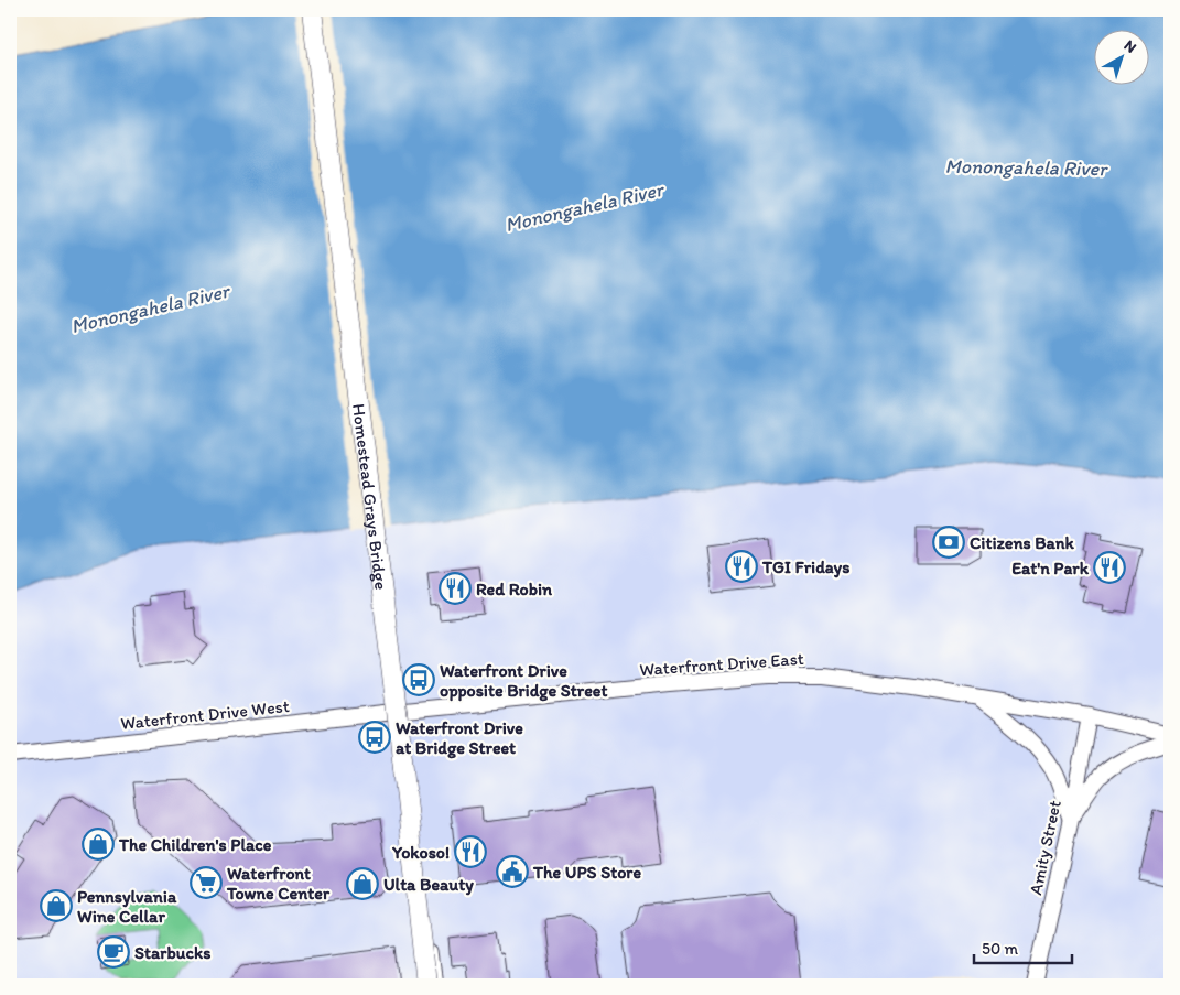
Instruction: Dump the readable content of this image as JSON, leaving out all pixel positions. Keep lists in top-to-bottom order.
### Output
{
  "streets": {
    "main road": ["Homestead Grays Bridge"],
    "street": ["Waterfront Drive East", "Waterfront Drive West", "Amity Street"]
  },
  "crossings": [
    ["Waterfront Drive East", "Waterfront Drive West"],
    ["Waterfront Drive East", "Amity Street"]
  ],
  "water": ["Monongahela River"],
  "places": {
    "bank": ["Citizens Bank"],
    "restaurant": [
      "TGI Fridays",
      "Eat'n Park",
      "Red Robin",
      "Yokoso!"
    ],
    "bus stop": ["Waterfront Drive opposite Bridge Street", "Waterfront Drive at Bridge Street"],
    "shop": ["The Children's Place", "Ulta Beauty", "Pennsylvania Wine Cellar"],
    "public building": ["The UPS Store"],
    "supermarket": ["Waterfront Towne Center"],
    "cafe": ["Starbucks"]
  },
  "scale_bar": "50 m",
  "north": "top right"
}
